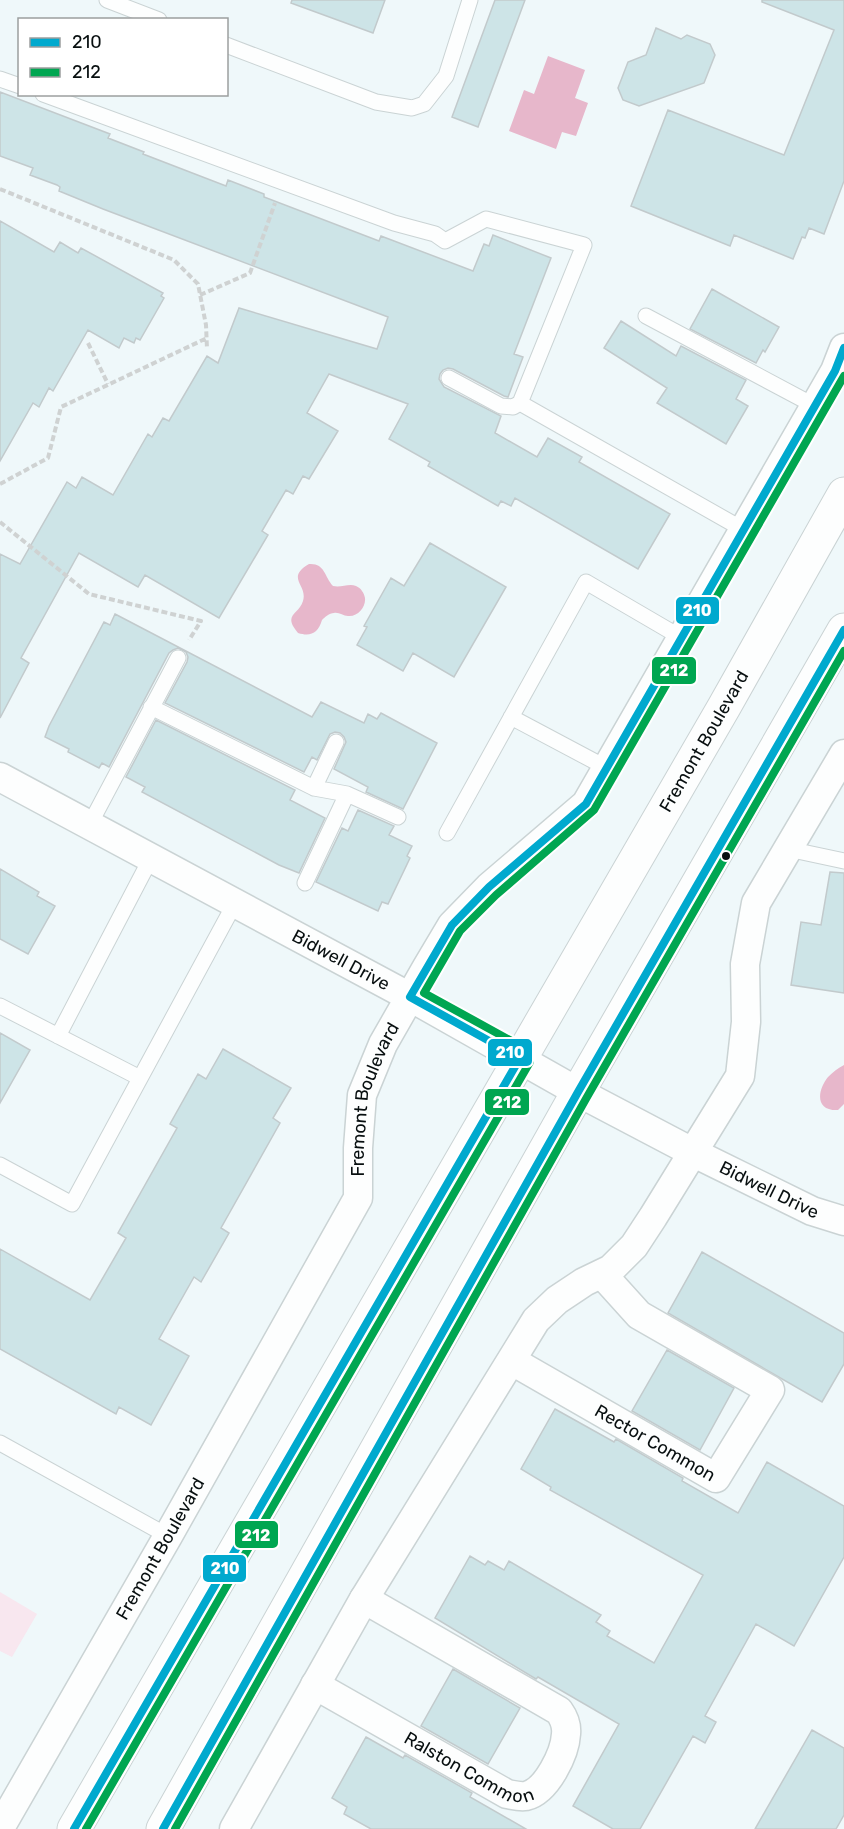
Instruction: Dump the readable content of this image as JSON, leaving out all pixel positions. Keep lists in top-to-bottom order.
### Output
{
  "streets": {
    "main road": ["Fremont Boulevard"],
    "street": ["Bidwell Drive", "Rector Common", "Ralston Common"]
  },
  "crossings": [
    ["Fremont Boulevard", "Bidwell Drive"]
  ],
  "lines": ["transit line 210", "transit line 212"],
  "legend": ["210", "212"]
}
